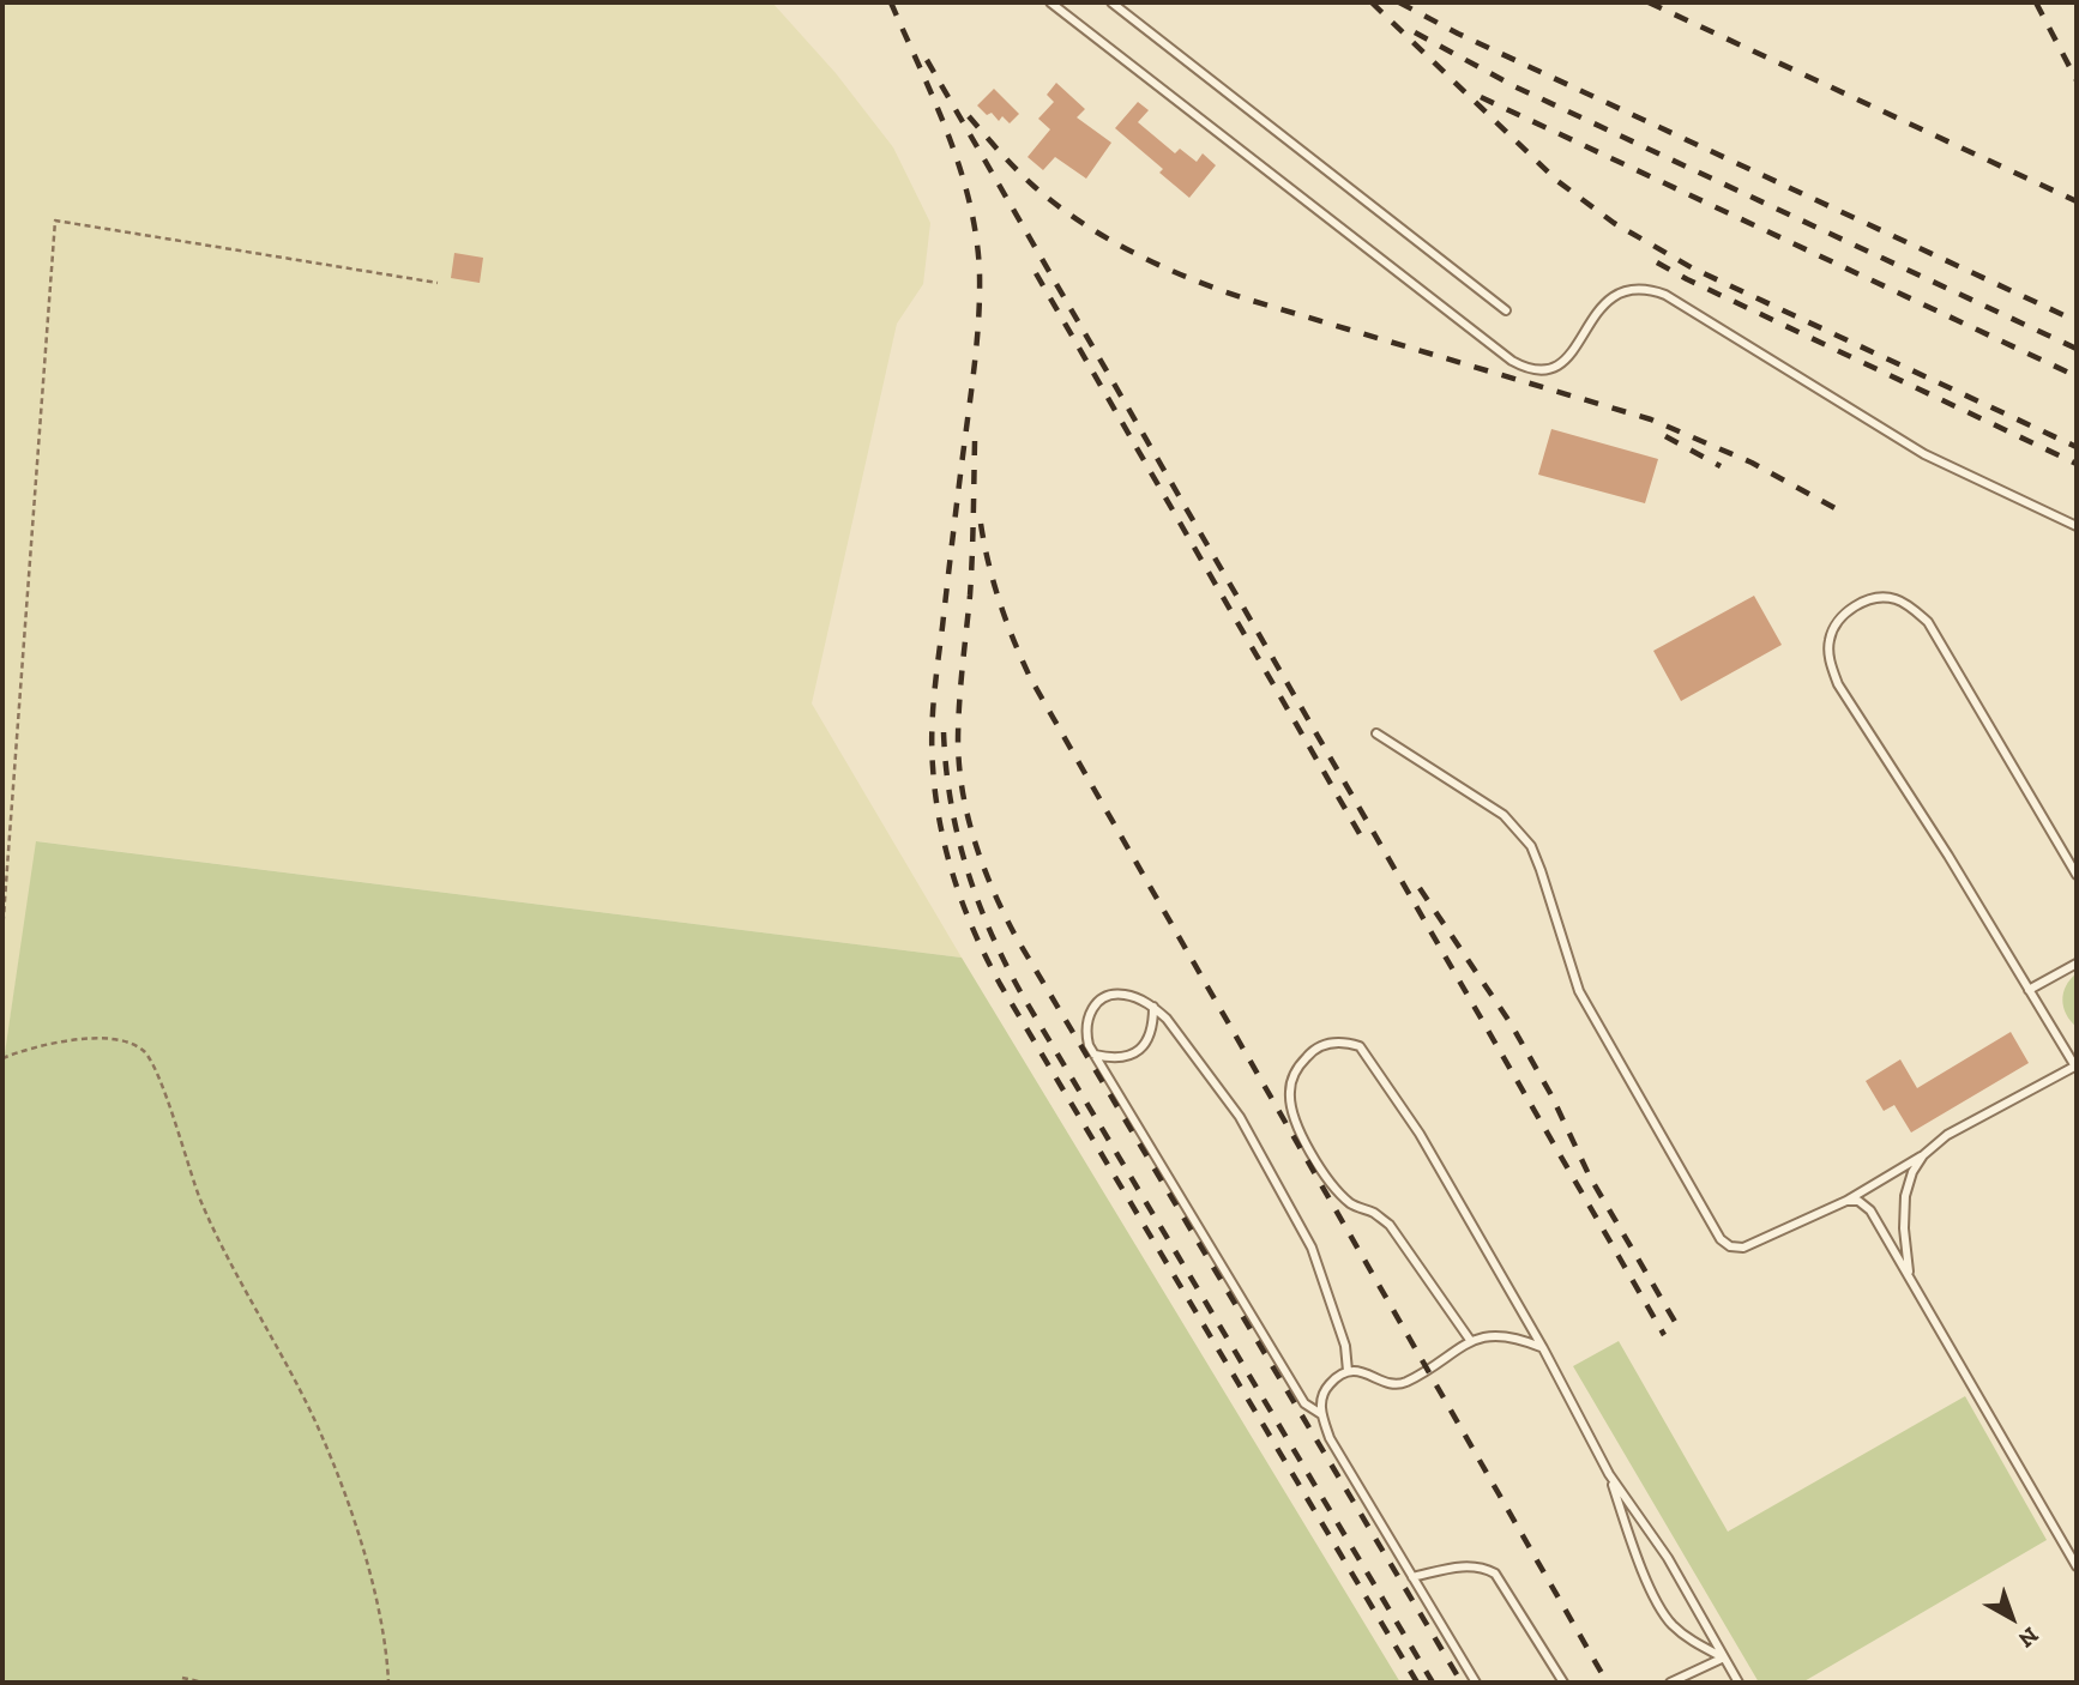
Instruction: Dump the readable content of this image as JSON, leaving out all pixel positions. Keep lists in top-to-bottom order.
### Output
{
  "north": "bottom right"
}
